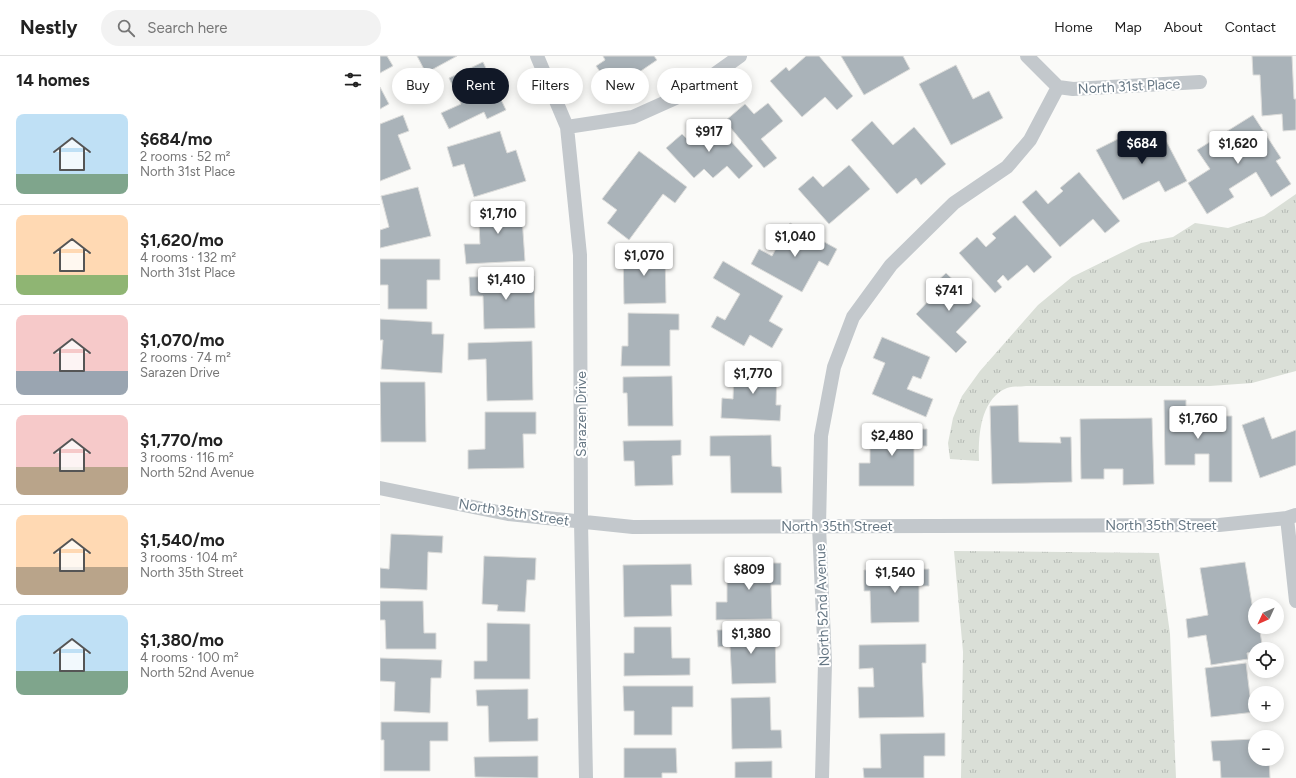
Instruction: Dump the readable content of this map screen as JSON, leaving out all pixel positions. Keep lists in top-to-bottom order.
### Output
{
  "streets": {
    "street": [
      "North 31st Place",
      "Sarazen Drive",
      "North 35th Street",
      "North 52nd Avenue"
    ]
  },
  "crossings": [
    ["North 31st Place", "North 52nd Avenue"],
    ["Sarazen Drive", "North 35th Street"],
    ["North 35th Street", "North 52nd Avenue"]
  ],
  "north": "bottom left",
  "page": {
    "header": "Nestly",
    "search": "Search here",
    "nav": [
      "Home",
      "Map",
      "About",
      "Contact"
    ],
    "heading": "14 homes",
    "chip": [
      "Buy",
      "Rent",
      "Filters",
      "New",
      "Apartment"
    ],
    "list": [
      {
        "name": "$684/mo",
        "note": "2 rooms · 52 m² · North 31st Place"
      },
      {
        "name": "$1,620/mo",
        "note": "4 rooms · 132 m² · North 31st Place"
      },
      {
        "name": "$1,070/mo",
        "note": "2 rooms · 74 m² · Sarazen Drive"
      },
      {
        "name": "$1,770/mo",
        "note": "3 rooms · 116 m² · North 52nd Avenue"
      },
      {
        "name": "$1,540/mo",
        "note": "3 rooms · 104 m² · North 35th Street"
      },
      {
        "name": "$1,380/mo",
        "note": "4 rooms · 100 m² · North 52nd Avenue"
      }
    ],
    "price": [
      "$917",
      "$684",
      "$1,620",
      "$1,710",
      "$1,040",
      "$1,070",
      "$1,410",
      "$741",
      "$1,770",
      "$1,760",
      "$2,480",
      "$809",
      "$1,540",
      "$1,380"
    ],
    "map_buttons": ["+", "−"]
  }
}
